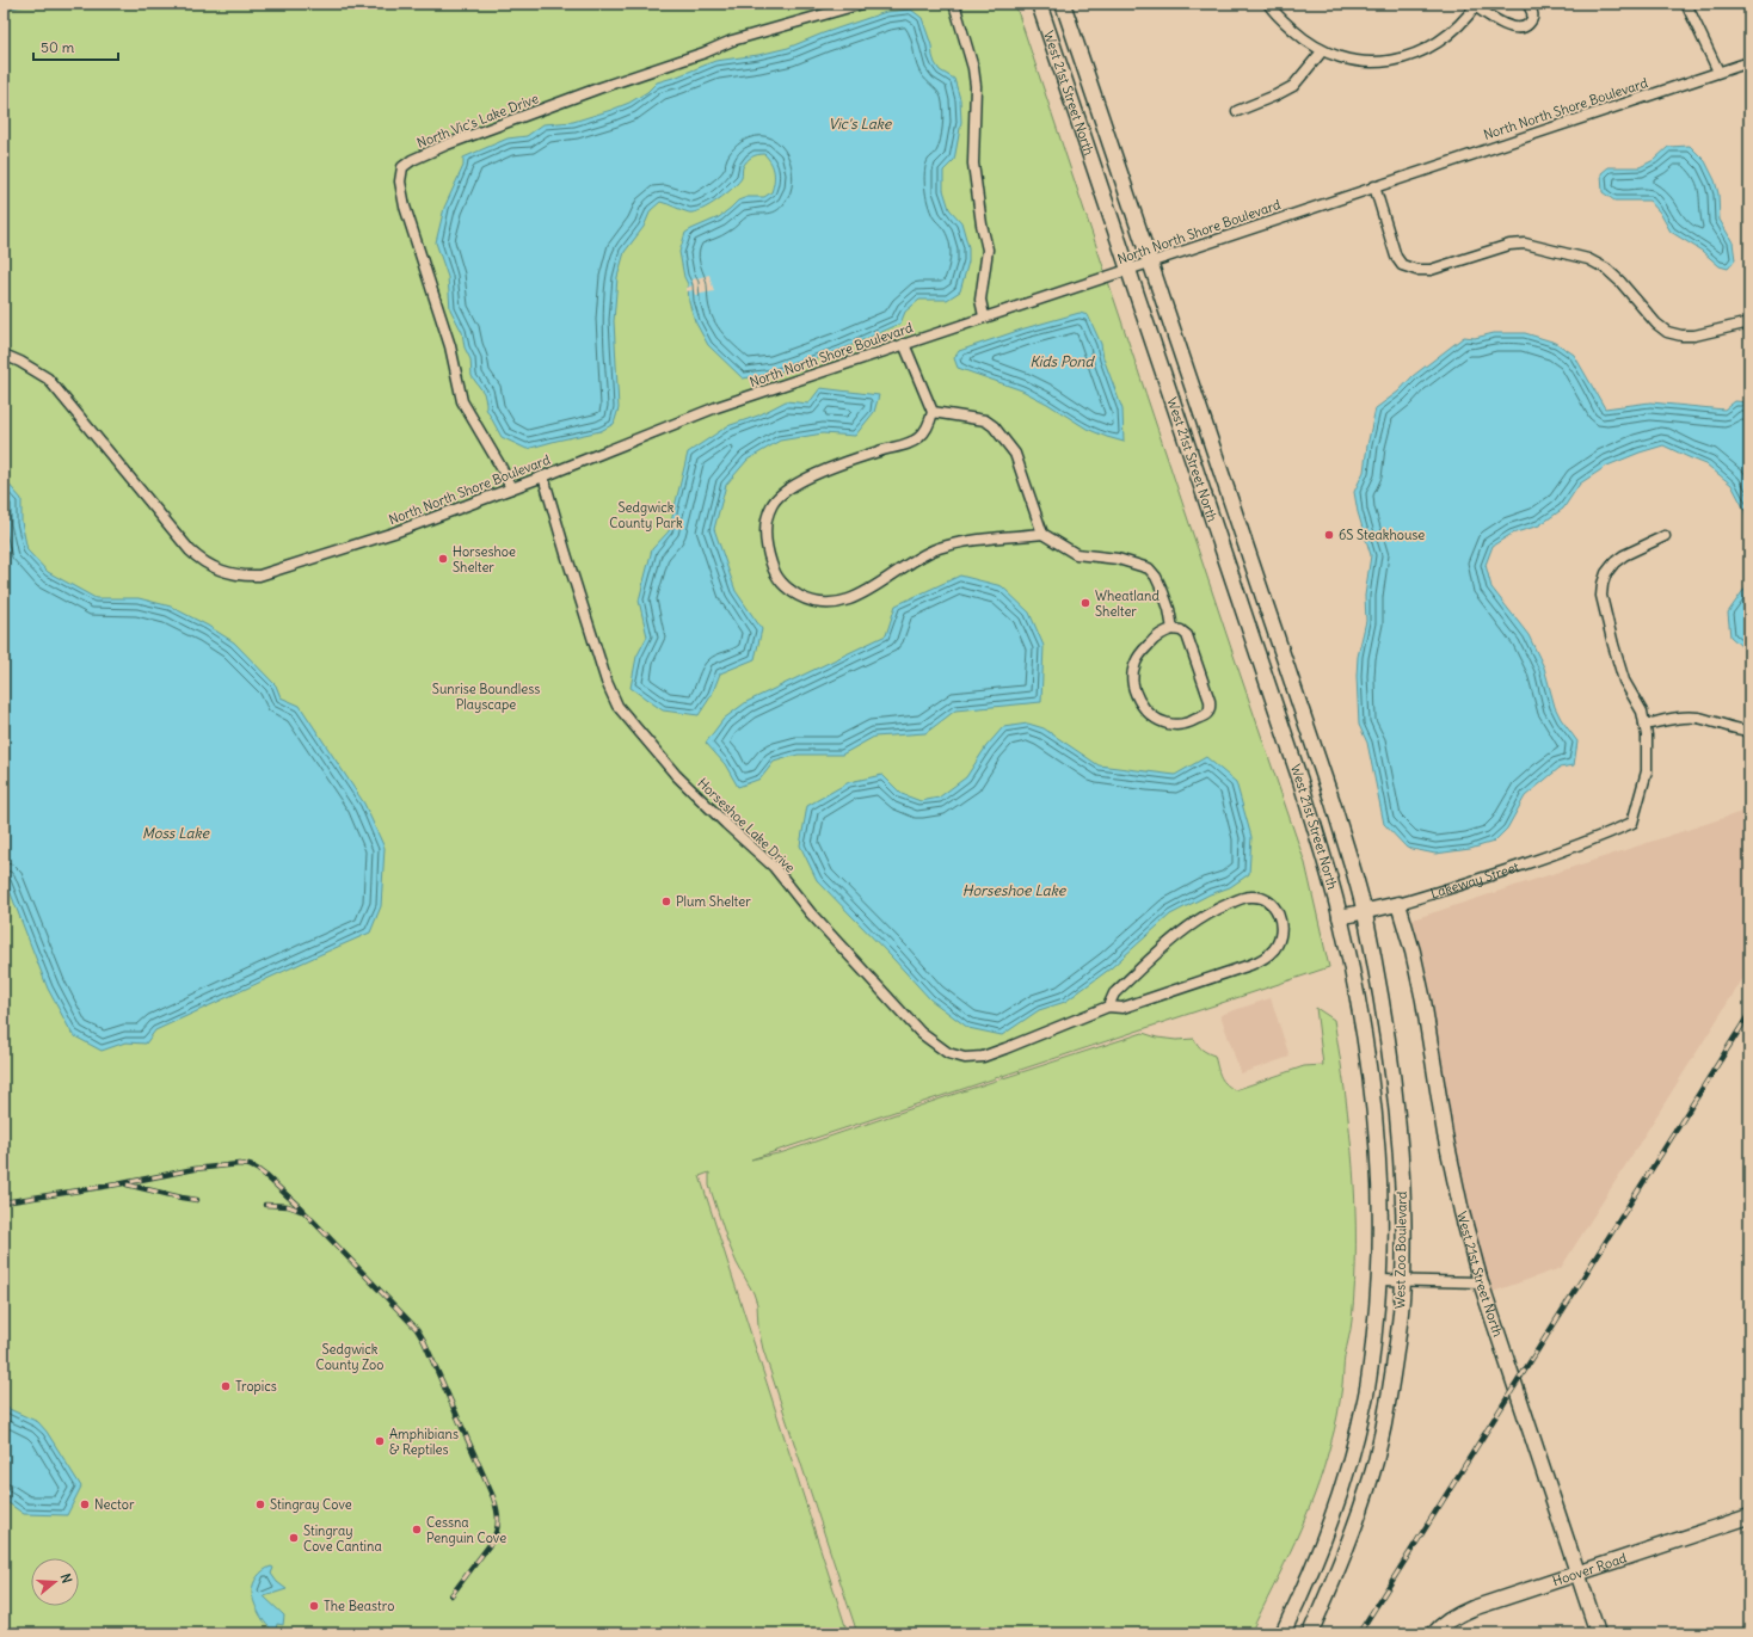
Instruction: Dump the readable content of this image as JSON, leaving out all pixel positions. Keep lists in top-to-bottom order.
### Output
{
  "streets": {
    "main road": [
      "West 21st Street North",
      "Lakeway Street",
      "West Zoo Boulevard",
      "Hoover Road"
    ],
    "street": ["North North Shore Boulevard", "North Vic's Lake Drive", "Horseshoe Lake Drive"]
  },
  "crossings": [
    ["West 21st Street North", "North North Shore Boulevard"],
    ["West 21st Street North", "Lakeway Street"],
    ["West 21st Street North", "West Zoo Boulevard"],
    ["West 21st Street North", "Hoover Road"],
    ["North North Shore Boulevard", "North Vic's Lake Drive"],
    ["North North Shore Boulevard", "Horseshoe Lake Drive"],
    ["Lakeway Street", "West Zoo Boulevard"]
  ],
  "water": [
    "Vic's Lake",
    "Kids Pond",
    "Moss Lake",
    "Horseshoe Lake"
  ],
  "parks": ["Sedgwick County Park", "Sunrise Boundless Playscape", "Sedgwick County Zoo"],
  "places": [
    "6S Steakhouse",
    "Horseshoe Shelter",
    "Wheatland Shelter",
    "Plum Shelter",
    "Tropics",
    "Amphibians & Reptiles",
    "Nector",
    "Stingray Cove",
    "Cessna Penguin Cove",
    "Stingray Cove Cantina",
    "The Beastro"
  ],
  "scale_bar": "50 m",
  "north": "right"
}
